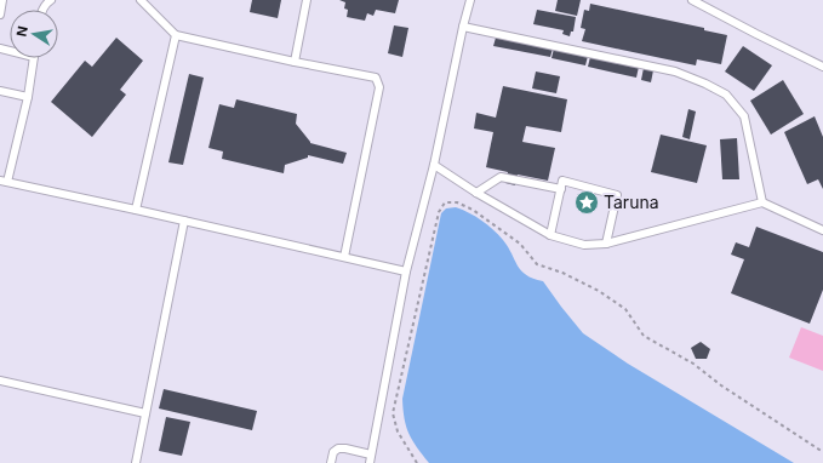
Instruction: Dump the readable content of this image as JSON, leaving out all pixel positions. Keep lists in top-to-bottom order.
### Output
{
  "places": {
    "place": ["Taruna"]
  },
  "north": "left"
}
